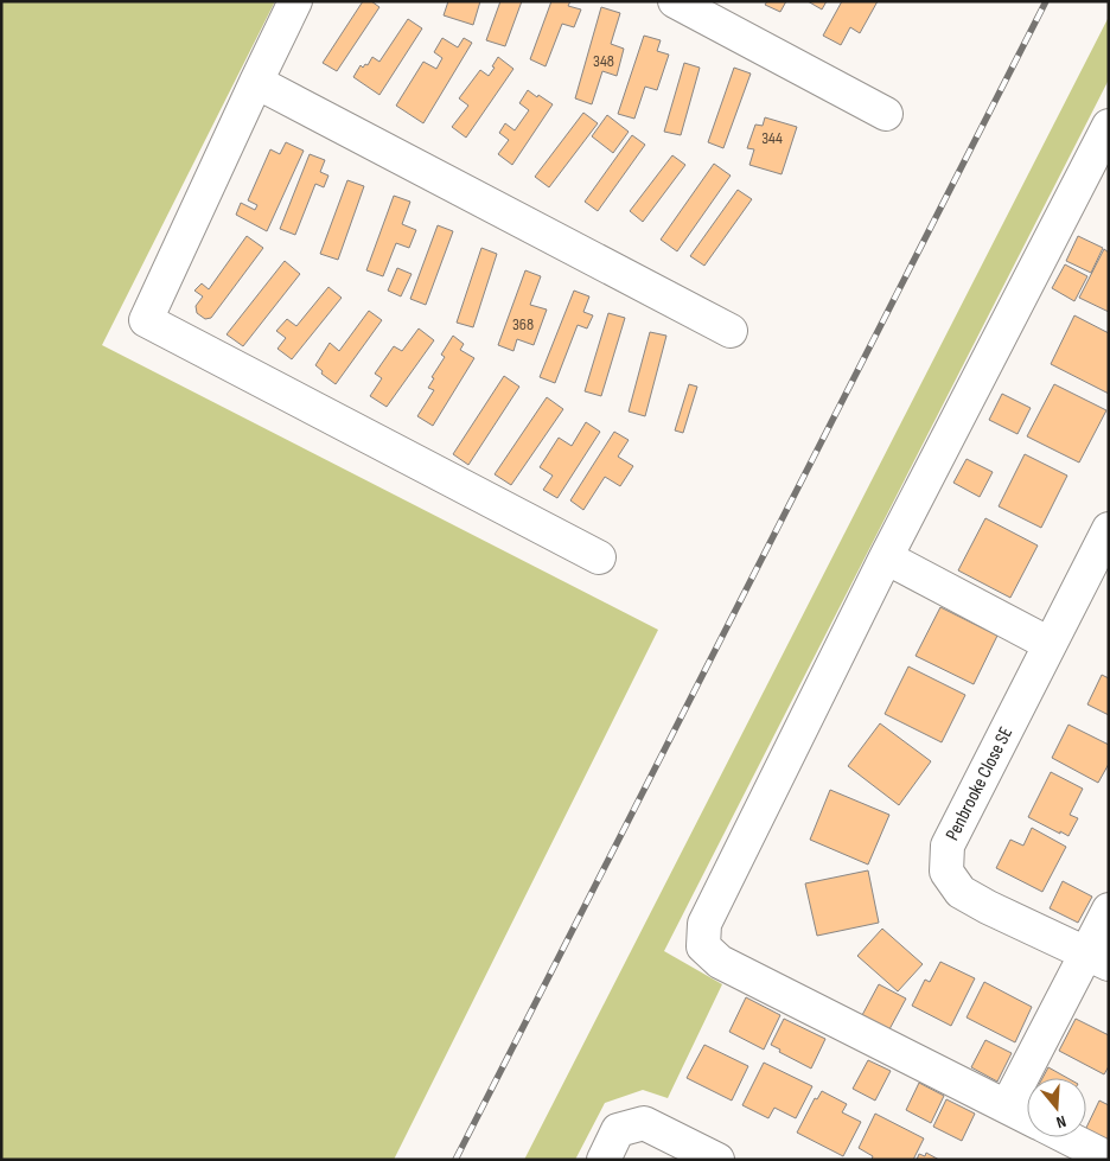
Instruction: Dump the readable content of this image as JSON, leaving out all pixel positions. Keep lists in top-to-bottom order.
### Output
{
  "streets": {
    "street": ["Penbrooke Close SE"]
  },
  "house_numbers": ["348", "344", "368"],
  "north": "bottom"
}
